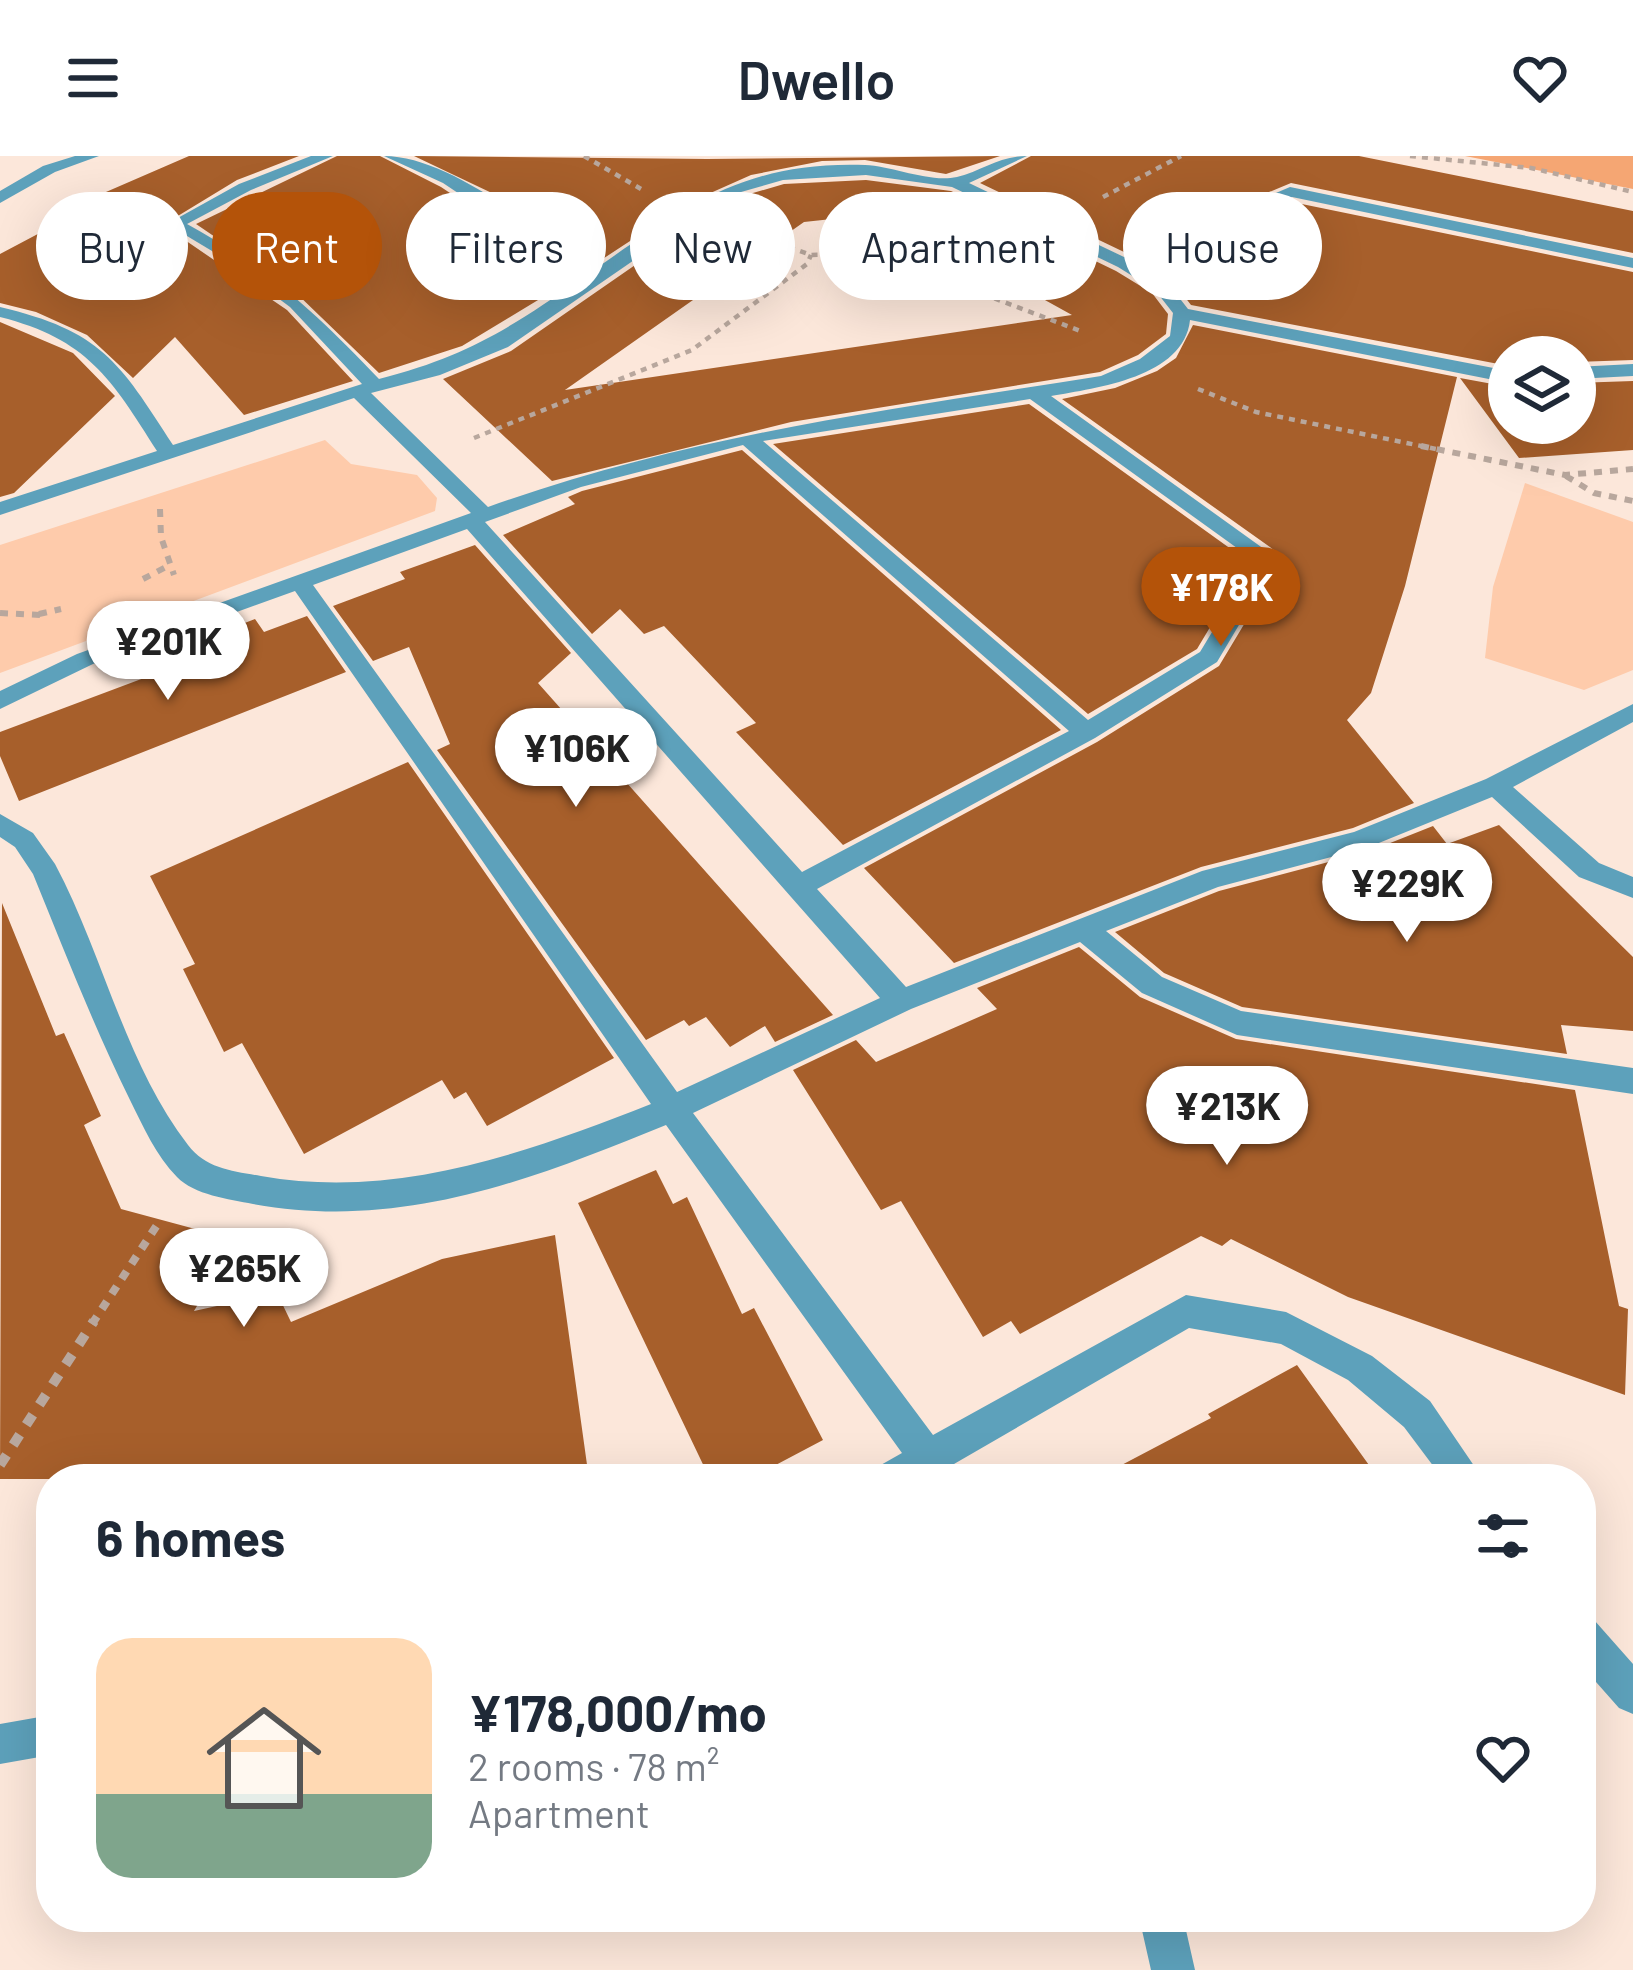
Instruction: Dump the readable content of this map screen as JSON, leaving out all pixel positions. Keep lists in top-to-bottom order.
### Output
{
  "page": {
    "header": "Dwello",
    "chip": [
      "Buy",
      "Rent",
      "Filters",
      "New",
      "Apartment",
      "House"
    ],
    "price": [
      "¥178K",
      "¥201K",
      "¥106K",
      "¥229K",
      "¥213K",
      "¥265K"
    ],
    "heading": "6 homes",
    "list": [
      {
        "name": "¥178,000/mo",
        "note": "2 rooms · 78 m² · Apartment"
      }
    ]
  }
}
